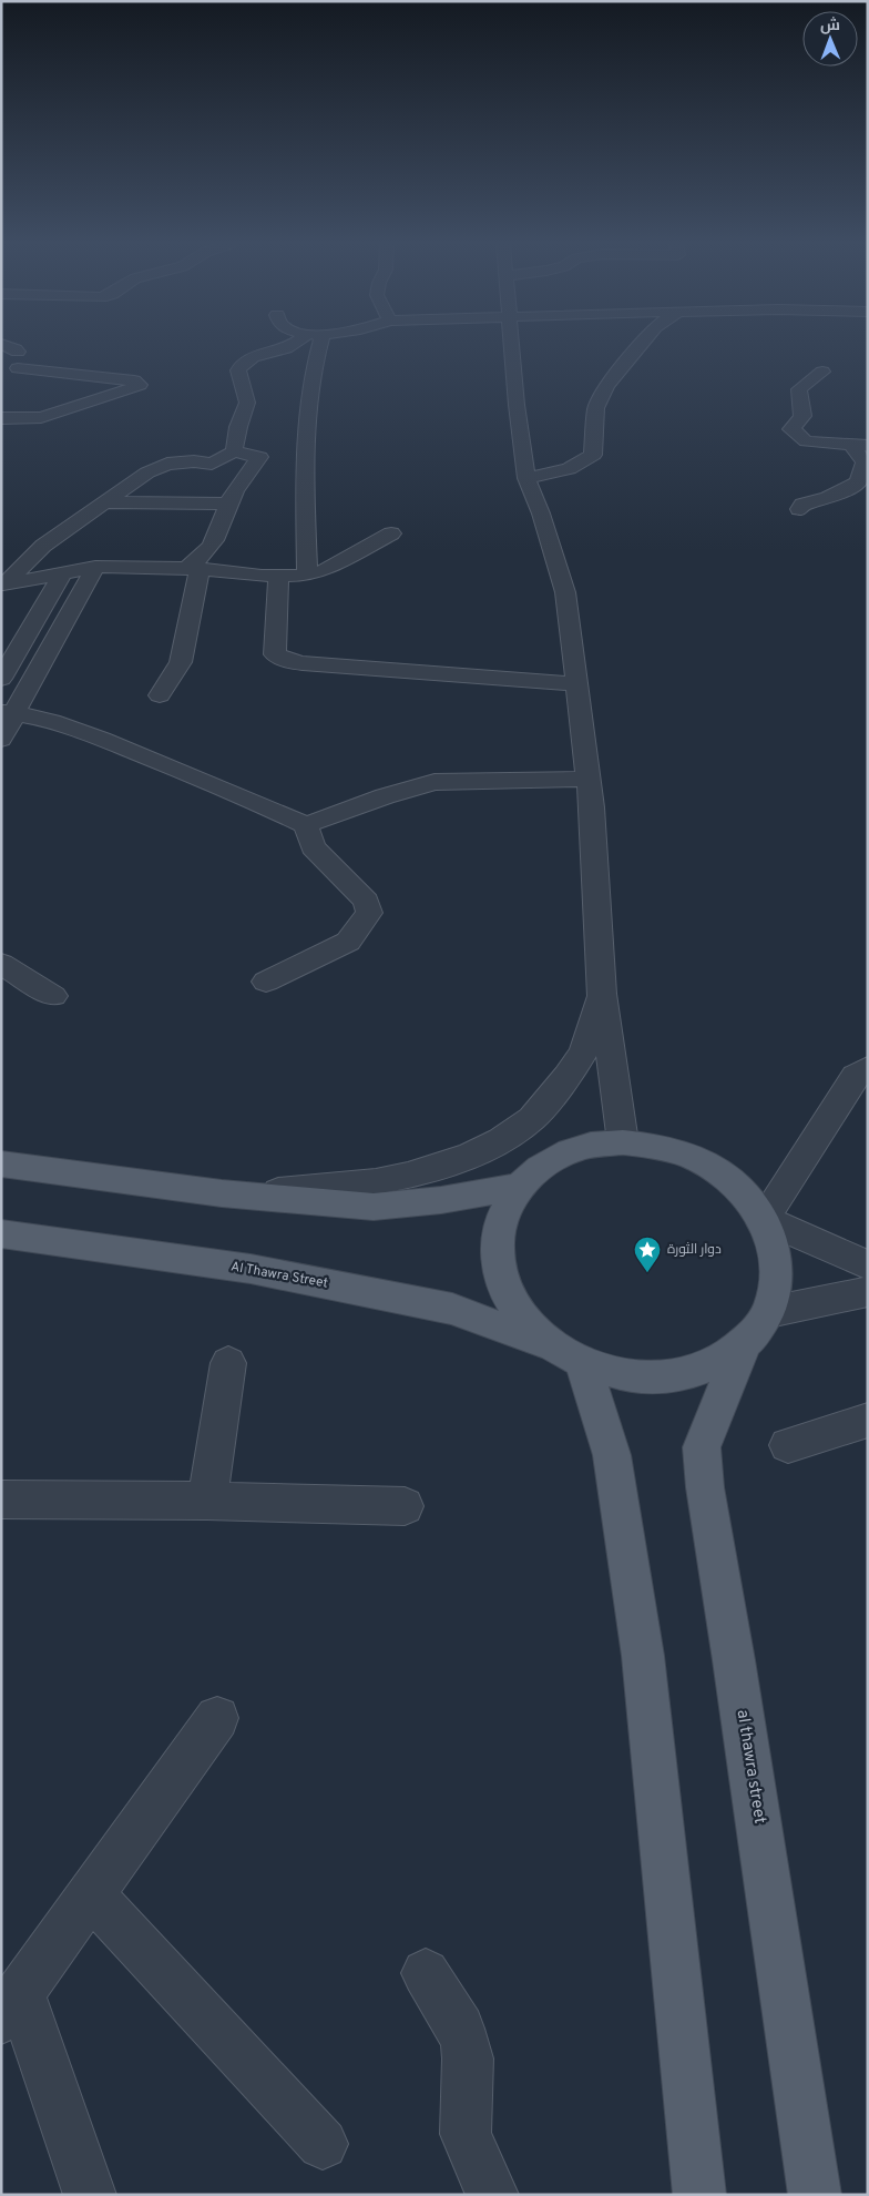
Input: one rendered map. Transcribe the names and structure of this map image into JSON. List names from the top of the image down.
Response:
{
  "streets": {
    "main road": ["Al Thawra Street", "al thawra street"]
  },
  "crossings": [
    ["Al Thawra Street", "al thawra street"]
  ],
  "places": {
    "place": ["دوار الثورة"]
  },
  "north": "top"
}
